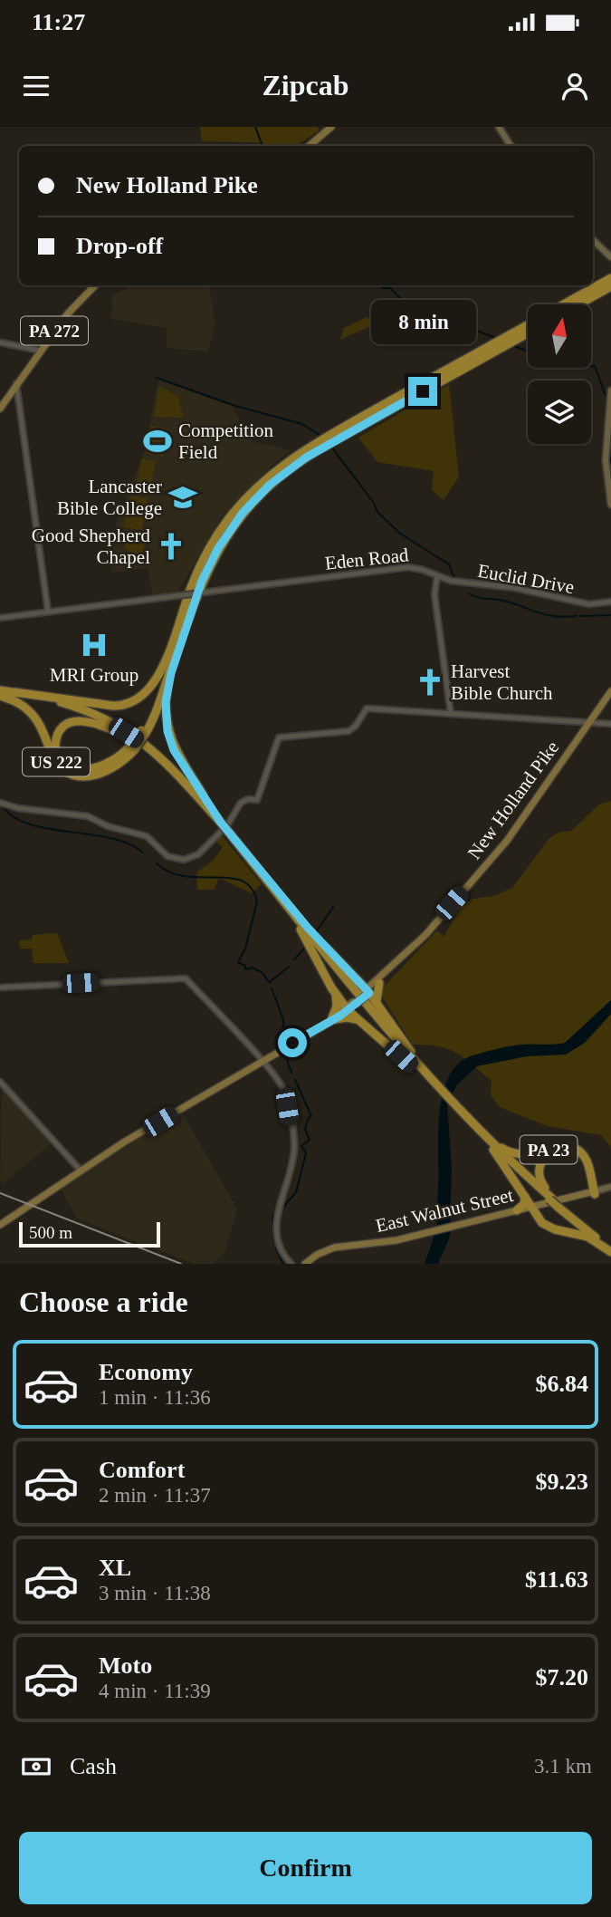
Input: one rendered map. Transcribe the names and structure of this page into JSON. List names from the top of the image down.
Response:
{
  "streets": {
    "highway": ["US 222", "PA 23"],
    "main road": ["PA 272", "New Holland Pike", "East Walnut Street"],
    "street": ["Eden Road", "Euclid Drive"]
  },
  "crossings": [
    ["Eden Road", "Euclid Drive"],
    ["PA 23", "East Walnut Street"]
  ],
  "places": {
    "sports": ["Competition Field"],
    "school or university": ["Lancaster Bible College"],
    "church": ["Good Shepherd Chapel", "Harvest Bible Church"],
    "hospital": ["MRI Group"]
  },
  "scale_bar": "500 m",
  "north": "top",
  "page": {
    "status": "11:27",
    "header": "Zipcab",
    "banner": ["New Holland Pike", "Drop-off"],
    "bubble": "8 min",
    "scale": "500 m",
    "heading": "Choose a ride",
    "list": [
      {
        "name": "Economy",
        "note": "1 min · 11:36",
        "value": "$6.84"
      },
      {
        "name": "Comfort",
        "note": "2 min · 11:37",
        "value": "$9.23"
      },
      {
        "name": "XL",
        "note": "3 min · 11:38",
        "value": "$11.63"
      },
      {
        "name": "Moto",
        "note": "4 min · 11:39",
        "value": "$7.20"
      }
    ],
    "pay": ["Cash", "3.1 km"],
    "buttons": "Confirm"
  }
}
